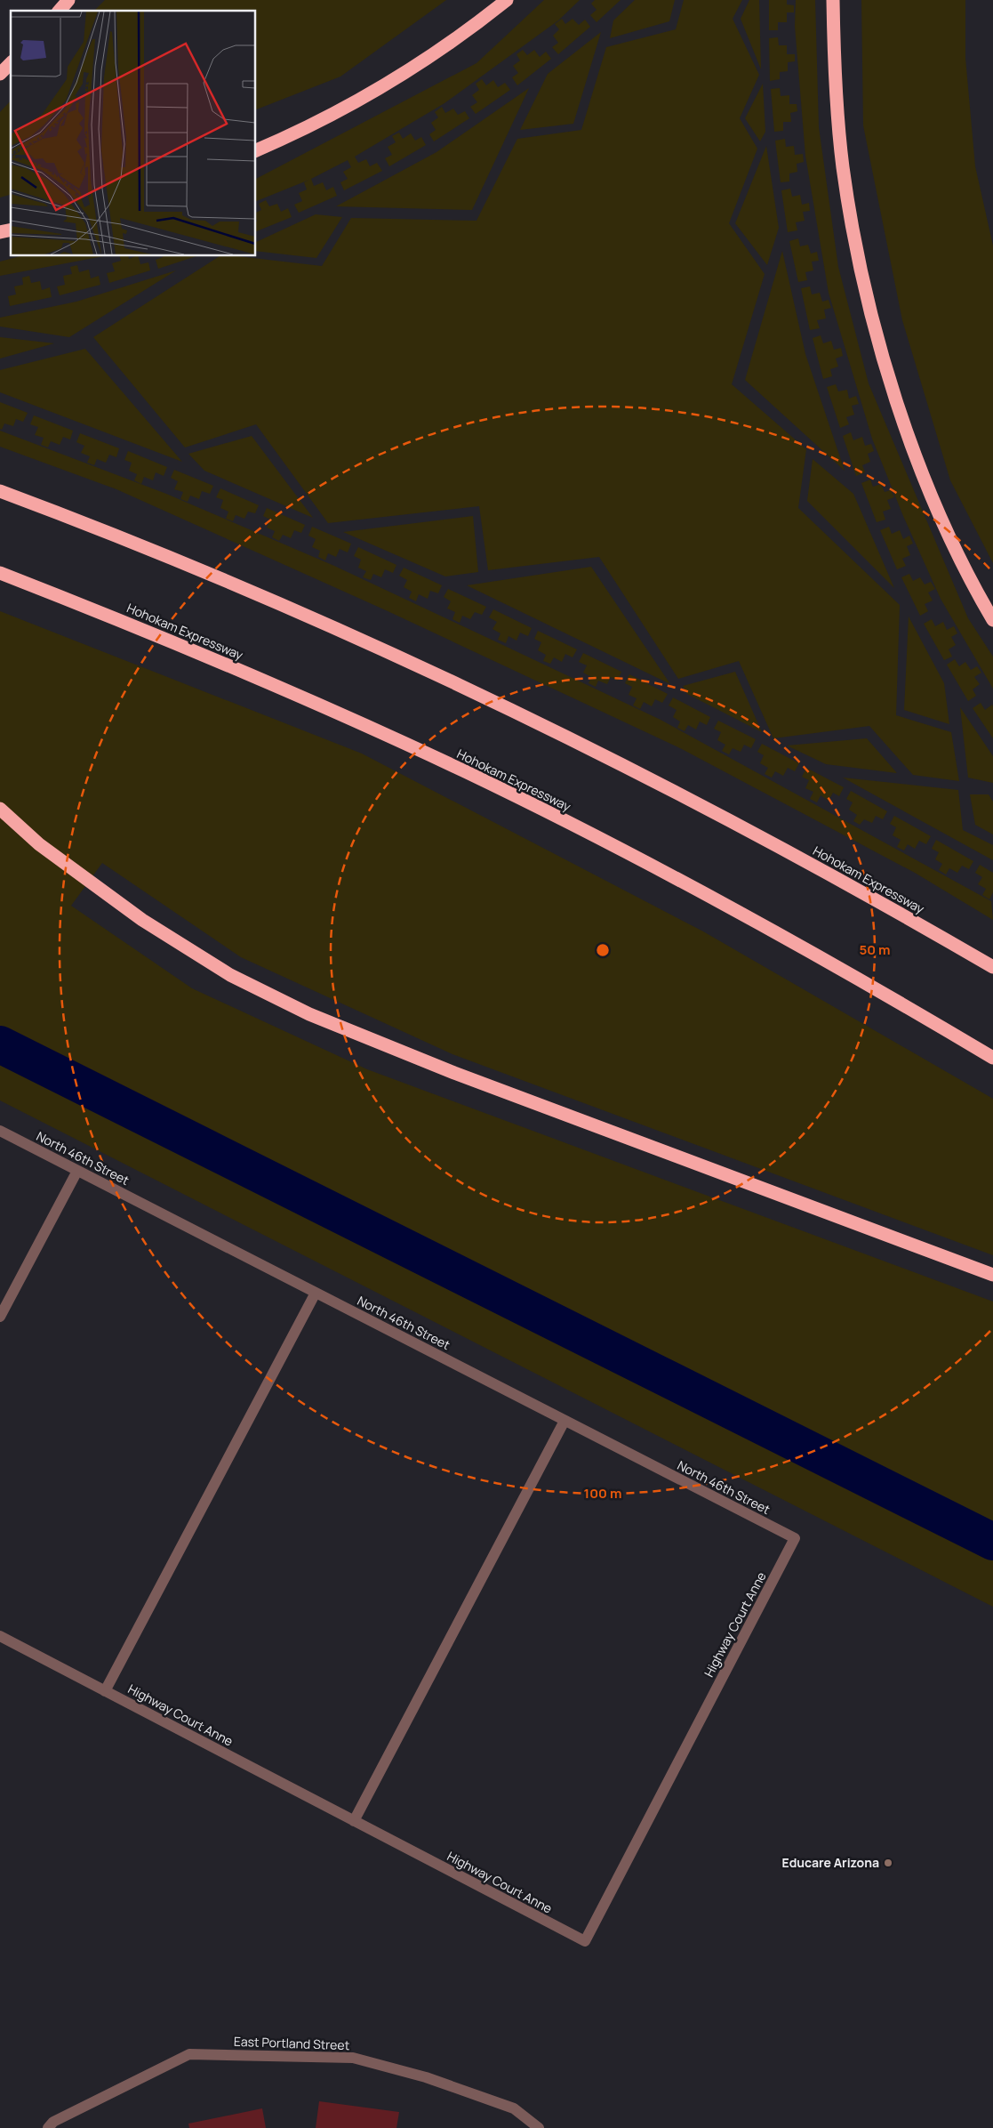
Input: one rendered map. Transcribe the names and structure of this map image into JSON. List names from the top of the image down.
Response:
{
  "streets": {
    "highway": ["Hohokam Expressway"],
    "lane": ["North 46th Street", "Highway Court Anne", "East Portland Street"]
  },
  "crossings": [
    ["North 46th Street", "Highway Court Anne"]
  ],
  "places": ["Educare Arizona"],
  "rings": ["50 m", "100 m"]
}
